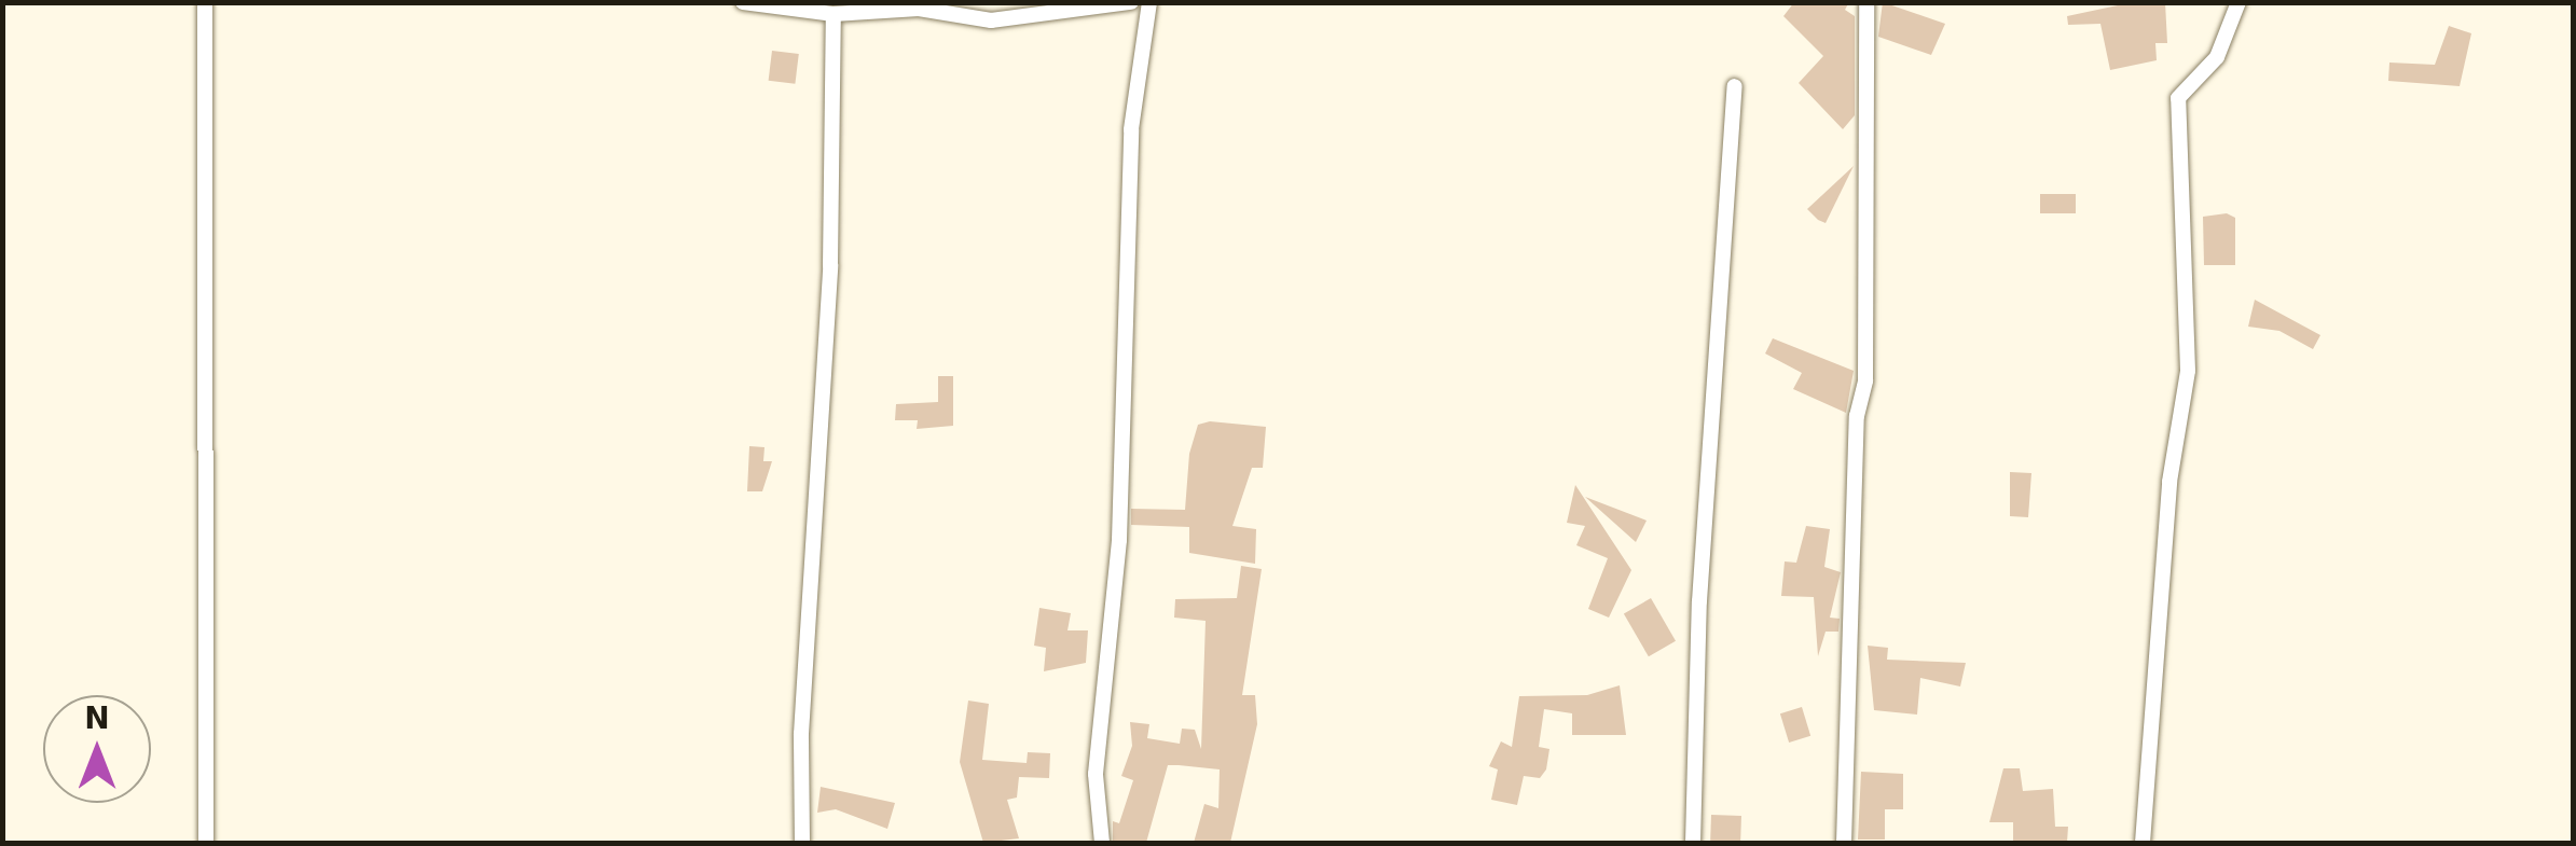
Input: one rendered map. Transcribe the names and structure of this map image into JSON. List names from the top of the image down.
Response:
{
  "north": "top"
}
